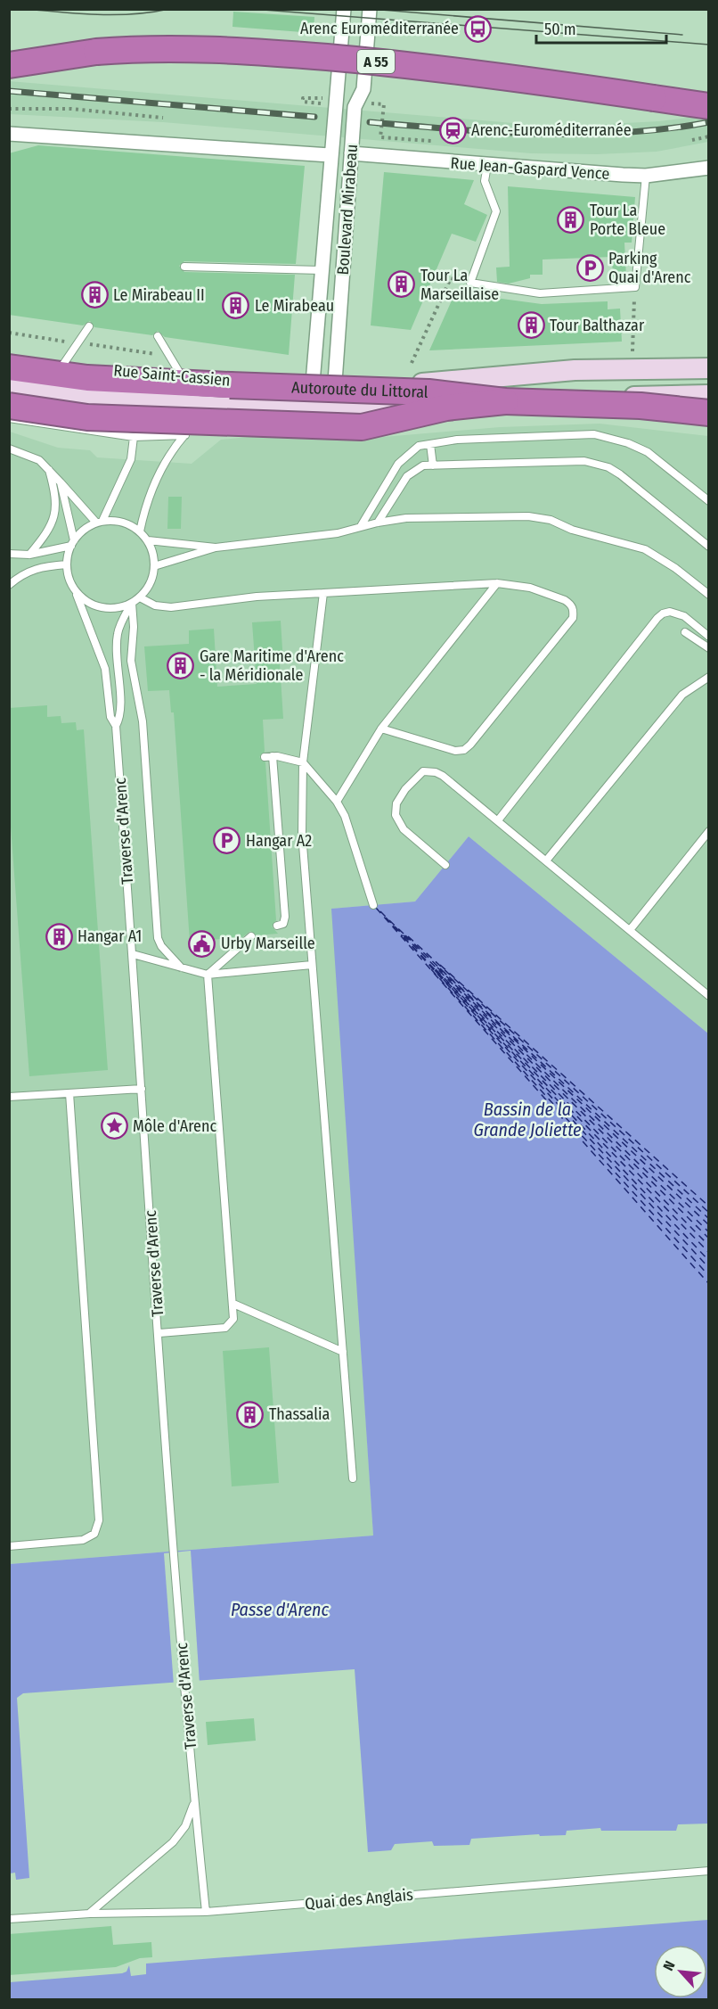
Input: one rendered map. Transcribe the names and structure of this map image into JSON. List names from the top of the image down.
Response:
{
  "streets": {
    "highway": ["A 55", "Autoroute du Littoral"],
    "street": ["Rue Jean-Gaspard Vence", "Boulevard Mirabeau", "Rue Saint-Cassien"],
    "lane": ["Traverse d'Arenc", "Quai des Anglais"]
  },
  "crossings": [
    ["Rue Jean-Gaspard Vence", "Boulevard Mirabeau"],
    ["Boulevard Mirabeau", "Rue Saint-Cassien"],
    ["Traverse d'Arenc", "Quai des Anglais"]
  ],
  "water": ["Bassin de la Grande Joliette", "Passe d'Arenc"],
  "places": {
    "bus stop": ["Arenc Euroméditerranée"],
    "station": ["Arenc-Euroméditerranée"],
    "building": [
      "Tour La Porte Bleue",
      "Tour La Marseillaise",
      "Le Mirabeau II",
      "Le Mirabeau",
      "Tour Balthazar",
      "Gare Maritime d'Arenc - la Méridionale",
      "Hangar A1",
      "Thassalia"
    ],
    "parking": ["Parking Quai d'Arenc", "Hangar A2"],
    "public building": ["Urby Marseille"],
    "place": ["Môle d'Arenc"]
  },
  "scale_bar": "50 m",
  "north": "top left"
}
